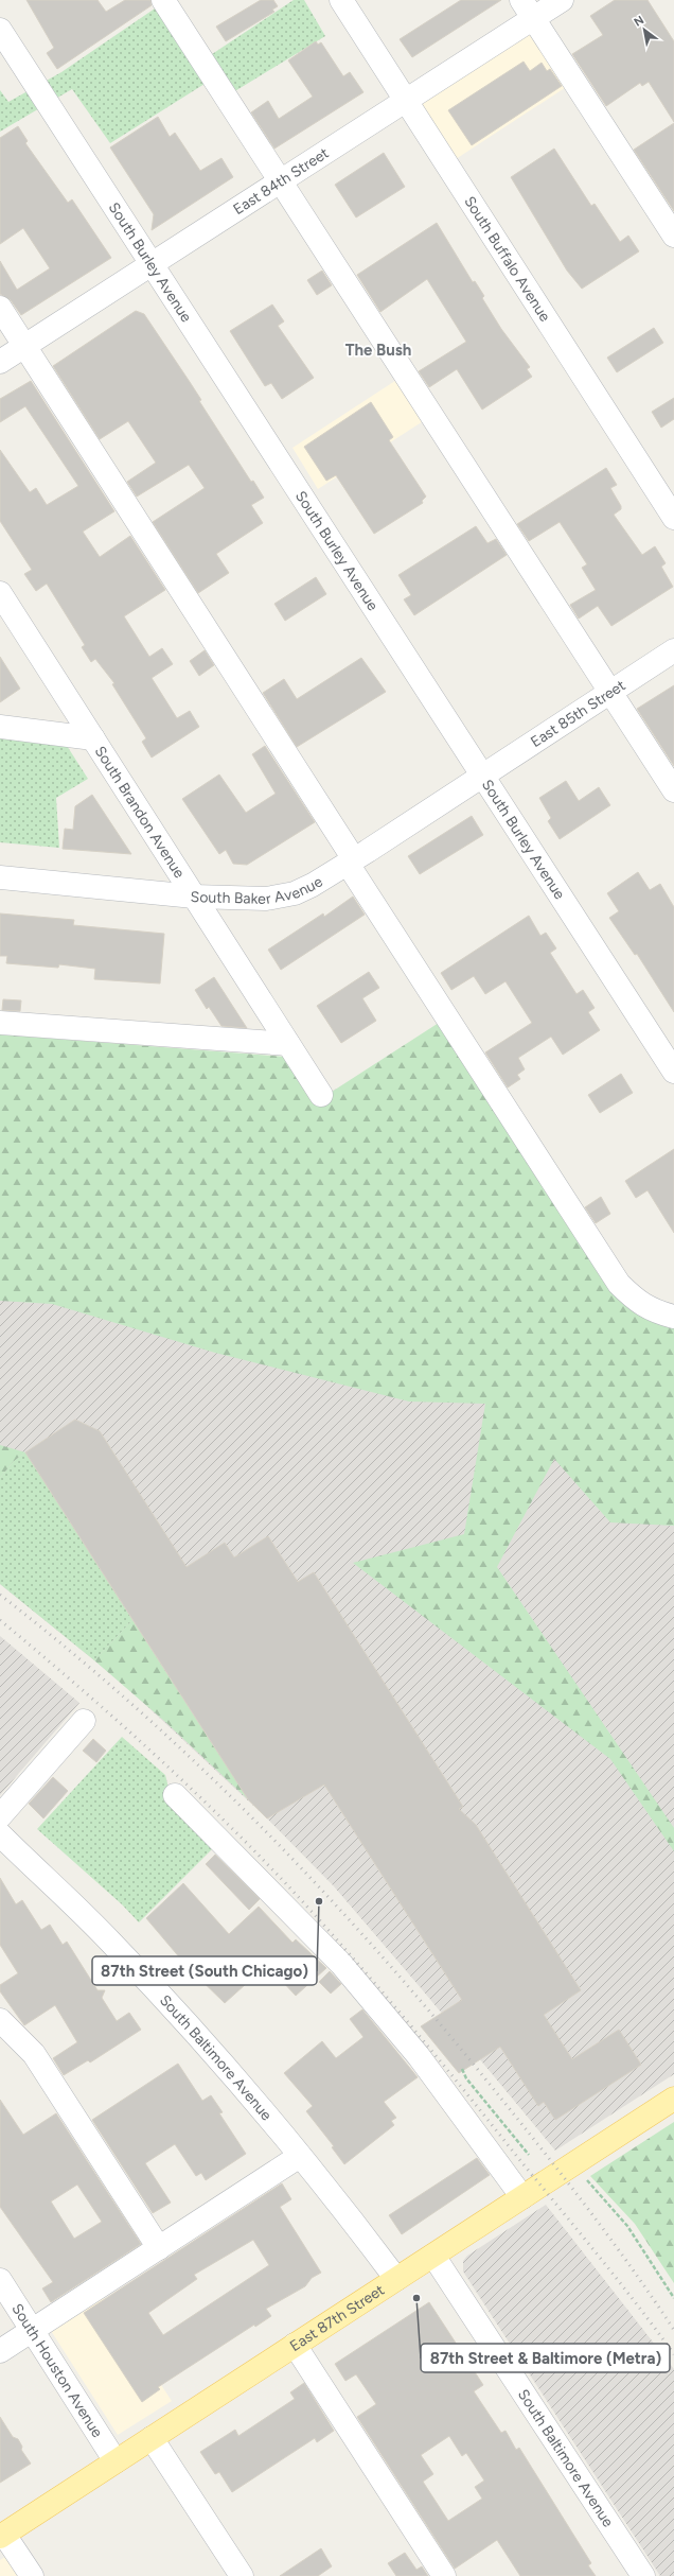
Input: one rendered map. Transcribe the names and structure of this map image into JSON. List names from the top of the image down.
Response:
{
  "streets": {
    "main road": ["East 87th Street"],
    "street": [
      "East 84th Street",
      "South Buffalo Avenue",
      "South Burley Avenue",
      "East 85th Street",
      "South Brandon Avenue",
      "South Baker Avenue",
      "South Baltimore Avenue",
      "South Houston Avenue"
    ]
  },
  "crossings": [
    ["East 84th Street", "South Buffalo Avenue"],
    ["East 84th Street", "South Burley Avenue"],
    ["South Burley Avenue", "East 85th Street"],
    ["South Burley Avenue", "South Baker Avenue"],
    ["East 85th Street", "South Baker Avenue"],
    ["South Brandon Avenue", "South Baker Avenue"],
    ["South Baltimore Avenue", "East 87th Street"],
    ["East 87th Street", "South Houston Avenue"]
  ],
  "districts": ["The Bush"],
  "places": ["87th Street (South Chicago)", "87th Street & Baltimore (Metra)"],
  "north": "top left"
}
